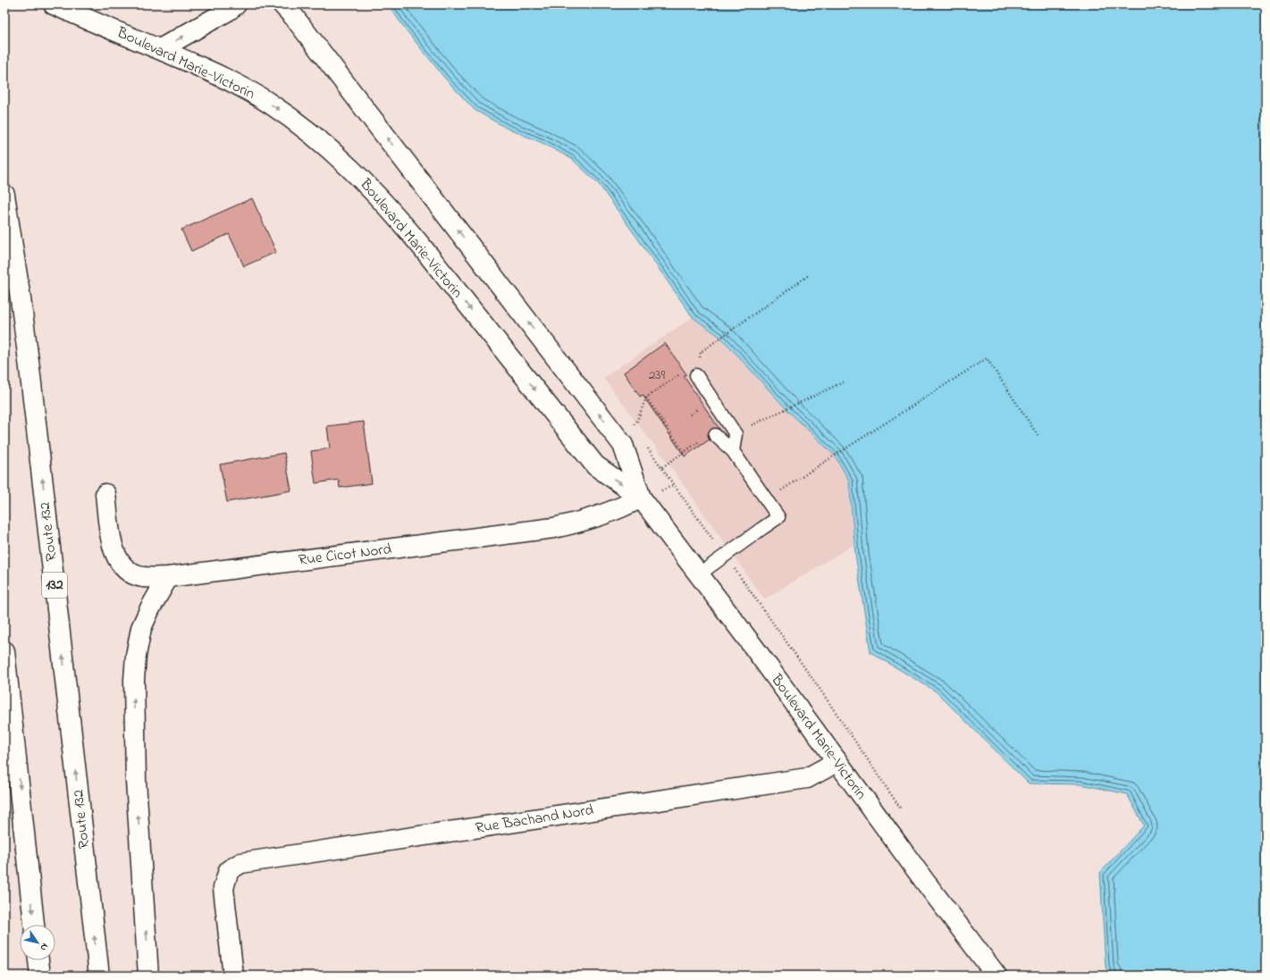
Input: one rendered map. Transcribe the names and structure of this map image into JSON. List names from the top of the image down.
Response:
{
  "streets": {
    "main road": [
      "Boulevard Marie-Victorin",
      "Route 132",
      "Rue Cicot Nord",
      "132",
      "Rue Bachand Nord"
    ]
  },
  "crossings": [
    ["Boulevard Marie-Victorin", "Rue Cicot Nord"],
    ["Boulevard Marie-Victorin", "Rue Bachand Nord"]
  ],
  "house_numbers": ["239"],
  "north": "bottom right"
}
